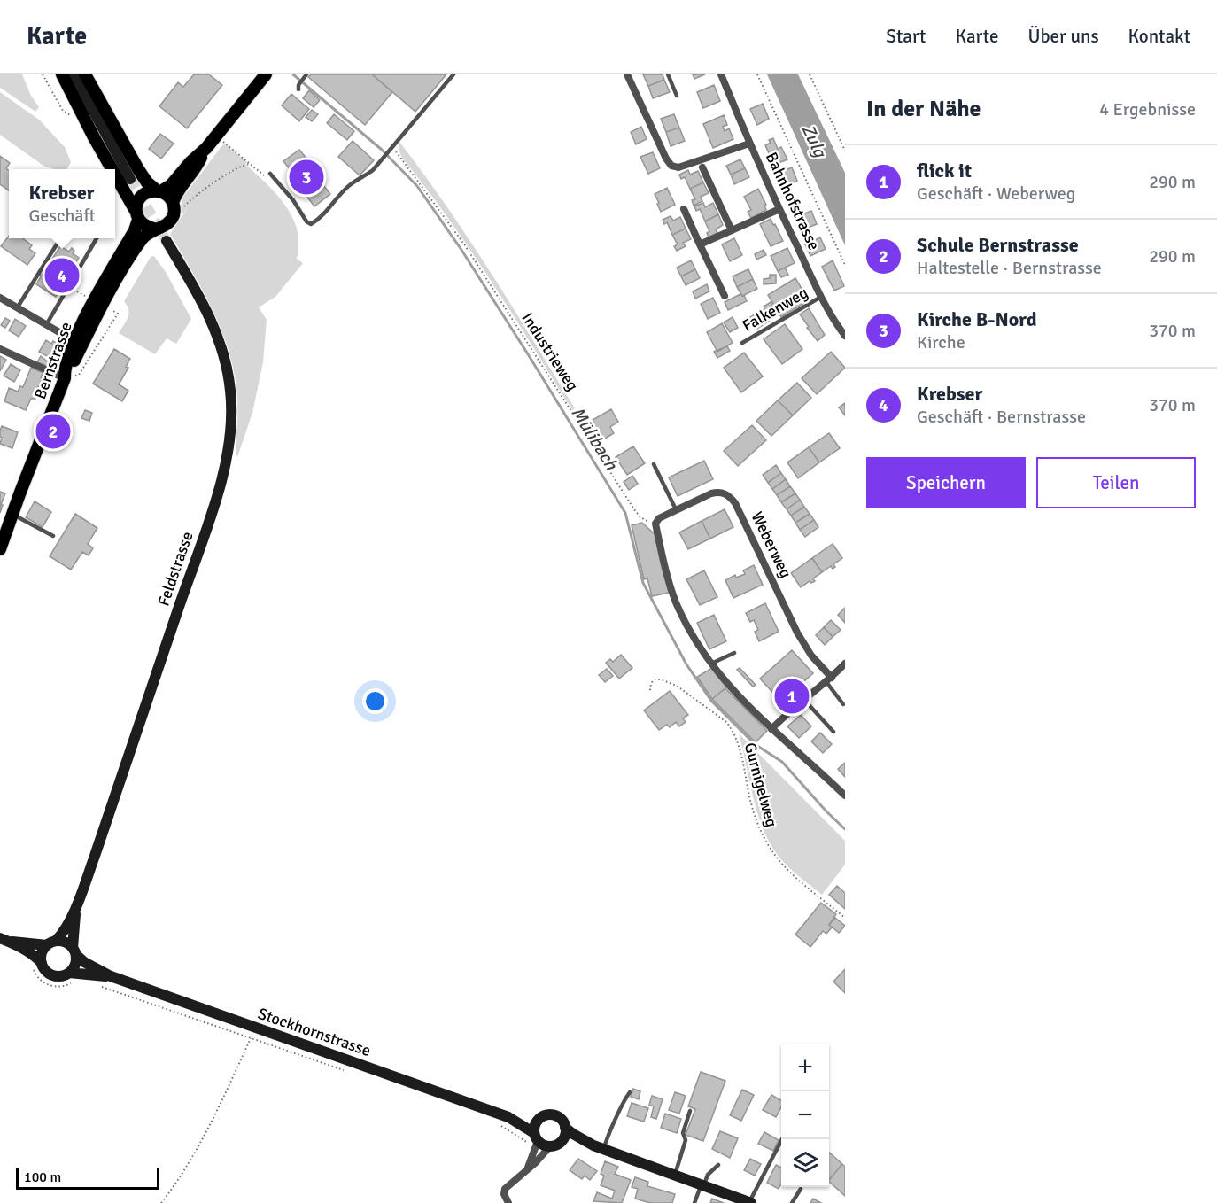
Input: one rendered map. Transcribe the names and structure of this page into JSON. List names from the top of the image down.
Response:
{
  "streets": {
    "main road": ["Bernstrasse", "Feldstrasse", "Stockhornstrasse"],
    "street": ["Bahnhofstrasse", "Weberweg"],
    "lane": ["Falkenweg"],
    "path": ["Industrieweg", "Gurnigelweg"]
  },
  "crossings": [
    ["Bahnhofstrasse", "Falkenweg"],
    ["Industrieweg", "Weberweg"],
    ["Feldstrasse", "Stockhornstrasse"]
  ],
  "water": ["Zulg", "Mülibach"],
  "scale_bar": "100 m",
  "page": {
    "header": "Karte",
    "nav": [
      "Start",
      "Karte",
      "Über uns",
      "Kontakt"
    ],
    "heading": ["In der Nähe", "4 Ergebnisse"],
    "list": [
      {
        "mark": "1",
        "name": "flick it",
        "note": "Geschäft · Weberweg",
        "value": "290 m"
      },
      {
        "mark": "2",
        "name": "Schule Bernstrasse",
        "note": "Haltestelle · Bernstrasse",
        "value": "290 m"
      },
      {
        "mark": "3",
        "name": "Kirche B-Nord",
        "note": "Kirche",
        "value": "370 m"
      },
      {
        "mark": "4",
        "name": "Krebser",
        "note": "Geschäft · Bernstrasse",
        "value": "370 m"
      }
    ],
    "pins": [
      "3",
      "4",
      "2",
      "1"
    ],
    "popup": ["Krebser", "Geschäft"],
    "buttons": ["Speichern", "Teilen"],
    "map_buttons": ["+", "−"],
    "scale": "100 m"
  }
}
